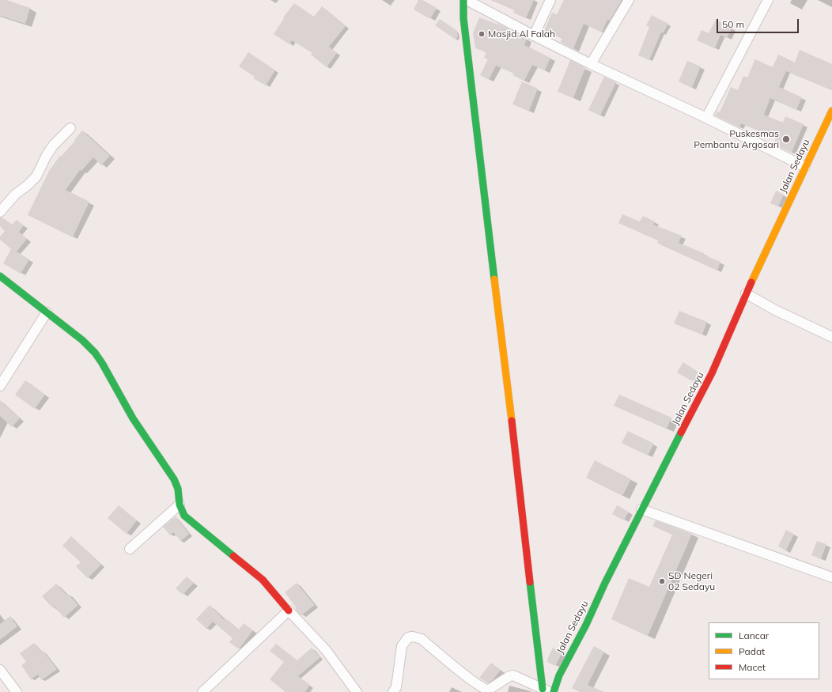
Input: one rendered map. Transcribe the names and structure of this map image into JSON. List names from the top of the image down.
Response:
{
  "streets": {
    "street": ["Jalan Sedayu"]
  },
  "places": ["Masjid Al Falah", "Puskesmas Pembantu Argosari", "SD Negeri 02 Sedayu"],
  "legend": ["Lancar", "Padat", "Macet"],
  "scale_bar": "50 m"
}
